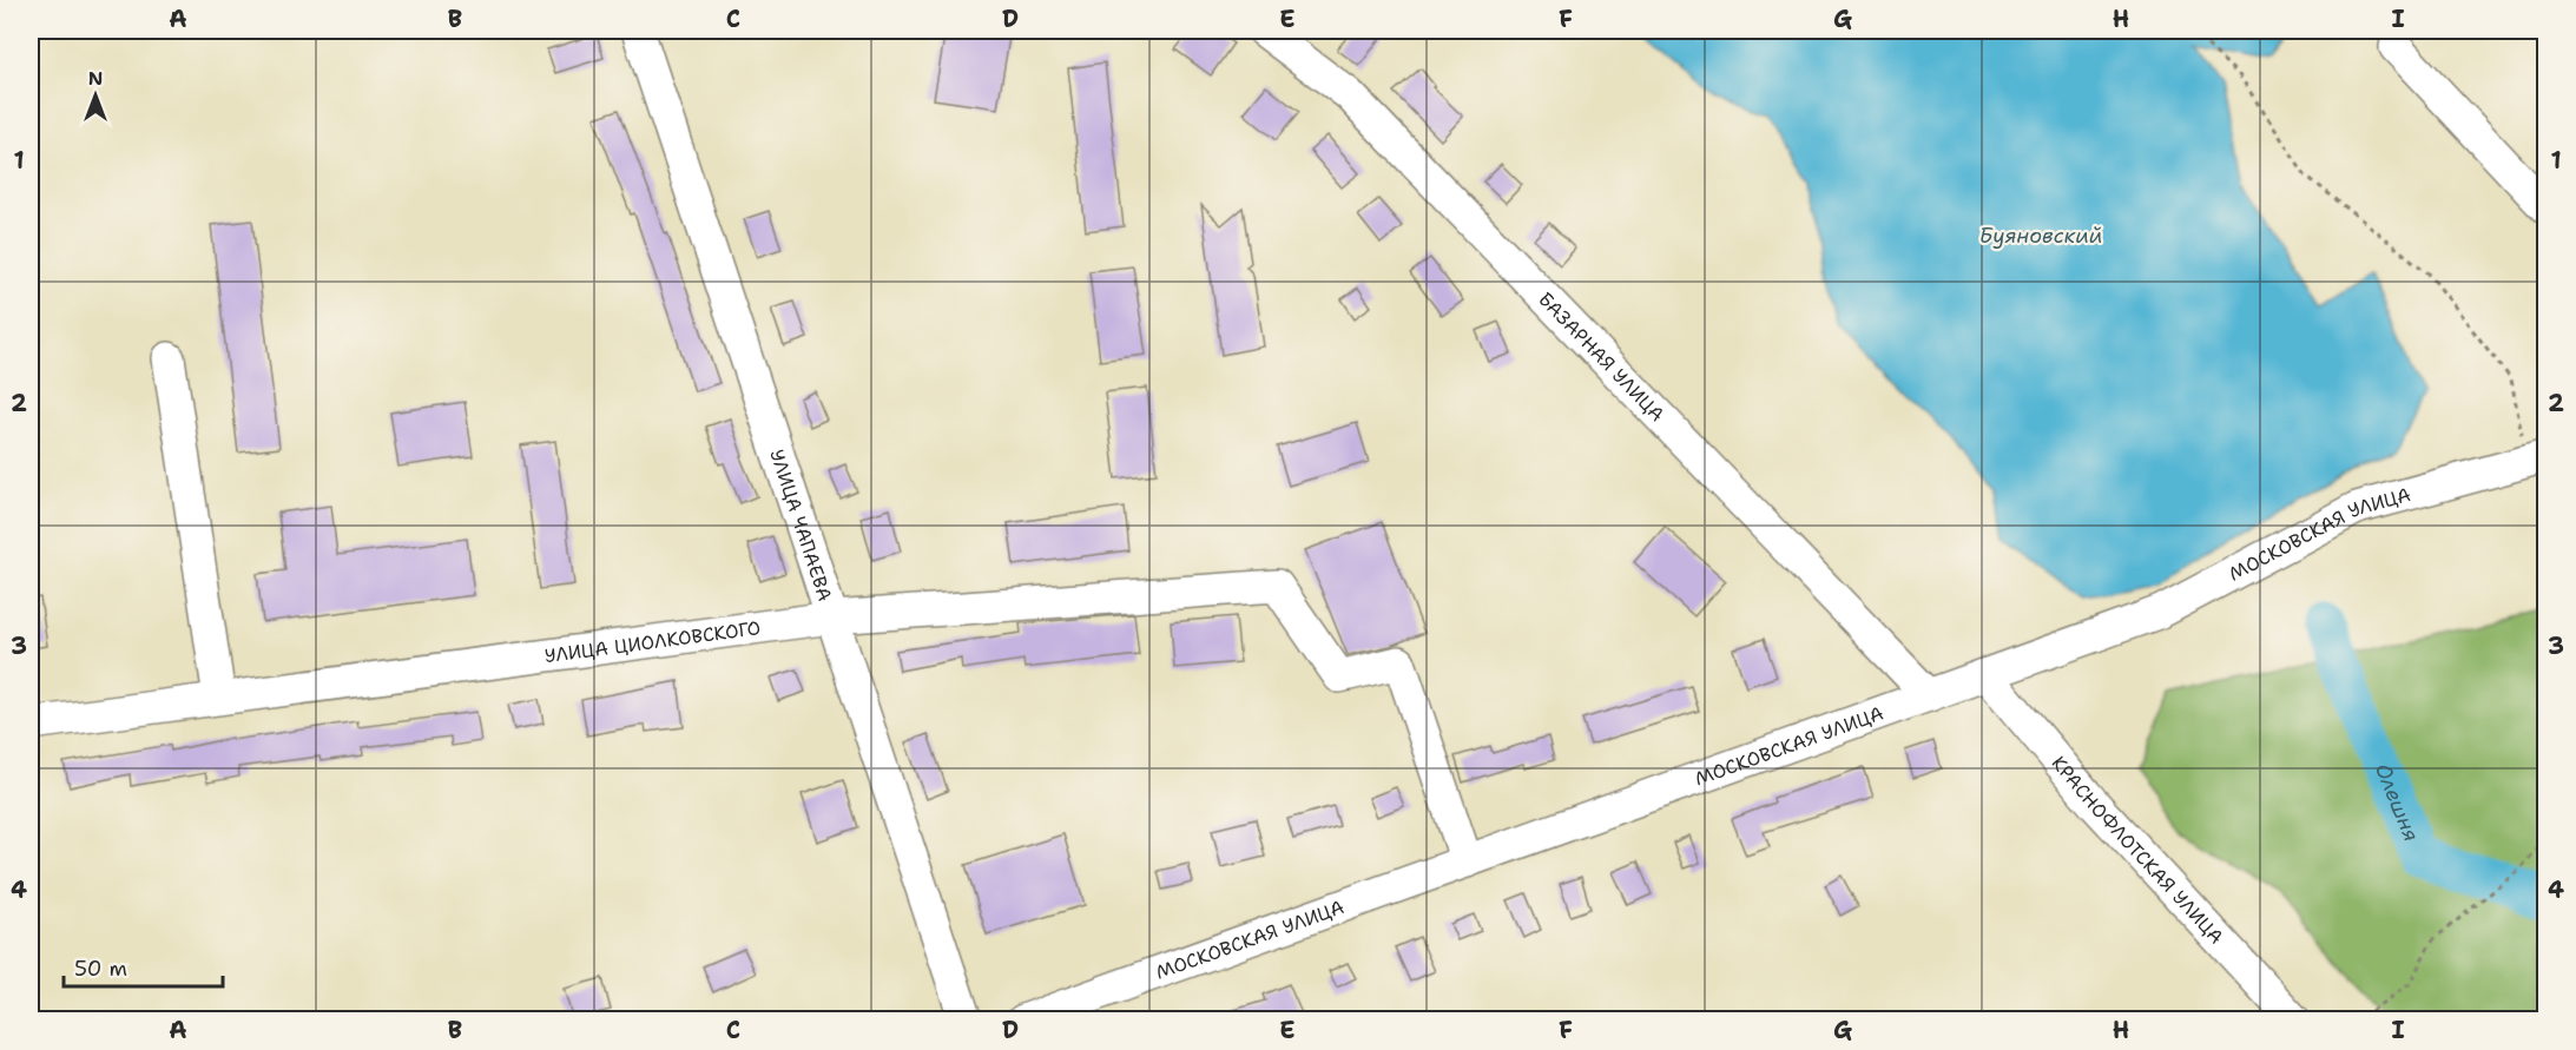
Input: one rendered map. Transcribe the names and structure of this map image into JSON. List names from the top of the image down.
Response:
{
  "streets": {
    "street": [
      "БАЗАРНАЯ УЛИЦА",
      "УЛИЦА ЧАПАЕВА",
      "МОСКОВСКАЯ УЛИЦА",
      "УЛИЦА ЦИОЛКОВСКОГО",
      "КРАСНОФЛОТСКАЯ УЛИЦА"
    ]
  },
  "crossings": [
    ["БАЗАРНАЯ УЛИЦА", "МОСКОВСКАЯ УЛИЦА"],
    ["УЛИЦА ЧАПАЕВА", "УЛИЦА ЦИОЛКОВСКОГО"],
    ["МОСКОВСКАЯ УЛИЦА", "УЛИЦА ЦИОЛКОВСКОГО"],
    ["МОСКОВСКАЯ УЛИЦА", "КРАСНОФЛОТСКАЯ УЛИЦА"]
  ],
  "water": ["Буяновский", "Олешня"],
  "scale_bar": "50 m",
  "north": "top",
  "grid": {
    "columns": [
      "A",
      "B",
      "C",
      "D",
      "E",
      "F",
      "G",
      "H",
      "I"
    ],
    "rows": [
      "1",
      "2",
      "3",
      "4"
    ]
  }
}
